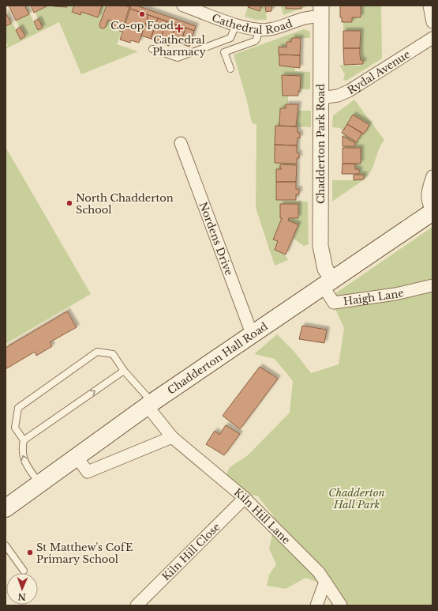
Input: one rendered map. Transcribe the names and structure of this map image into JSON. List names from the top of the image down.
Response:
{
  "streets": {
    "main road": ["Chadderton Hall Road"],
    "street": [
      "Cathedral Road",
      "Rydal Avenue",
      "Chadderton Park Road",
      "Nordens Drive",
      "Haigh Lane",
      "Kiln Hill Lane",
      "Kiln Hill Close"
    ]
  },
  "crossings": [
    ["Cathedral Road", "Chadderton Park Road"],
    ["Rydal Avenue", "Chadderton Park Road"],
    ["Chadderton Park Road", "Haigh Lane"],
    ["Chadderton Park Road", "Chadderton Hall Road"],
    ["Nordens Drive", "Chadderton Hall Road"],
    ["Haigh Lane", "Chadderton Hall Road"],
    ["Chadderton Hall Road", "Kiln Hill Lane"],
    ["Kiln Hill Lane", "Kiln Hill Close"]
  ],
  "parks": ["Chadderton Hall Park"],
  "places": {
    "other": ["Co-op Food", "North Chadderton School", "St Matthew's CofE Primary School"],
    "health": ["Cathedral Pharmacy"]
  },
  "north": "bottom"
}
